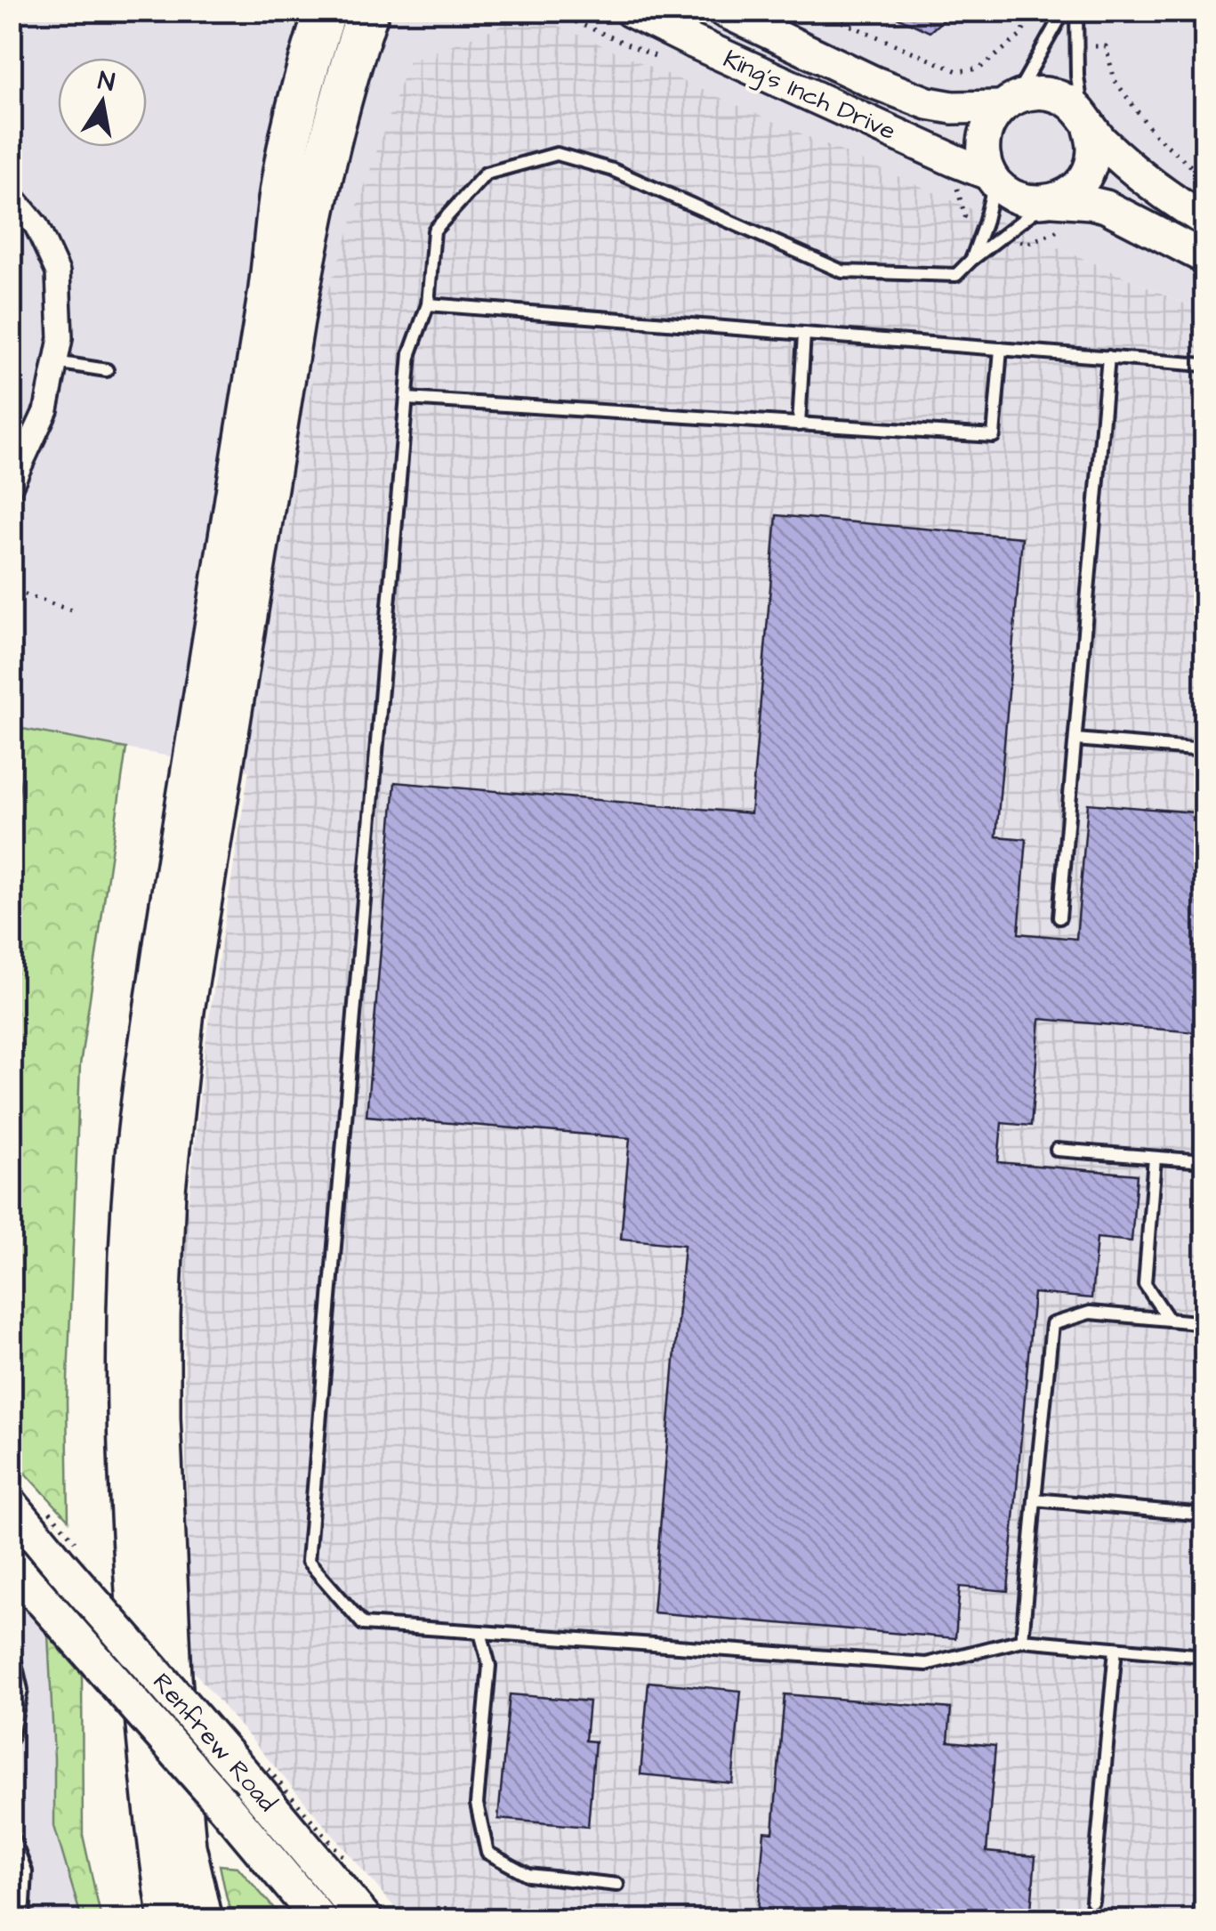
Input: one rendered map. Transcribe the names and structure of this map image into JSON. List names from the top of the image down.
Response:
{
  "streets": {
    "main road": ["Renfrew Road"],
    "street": ["King's Inch Drive"]
  },
  "north": "top"
}
